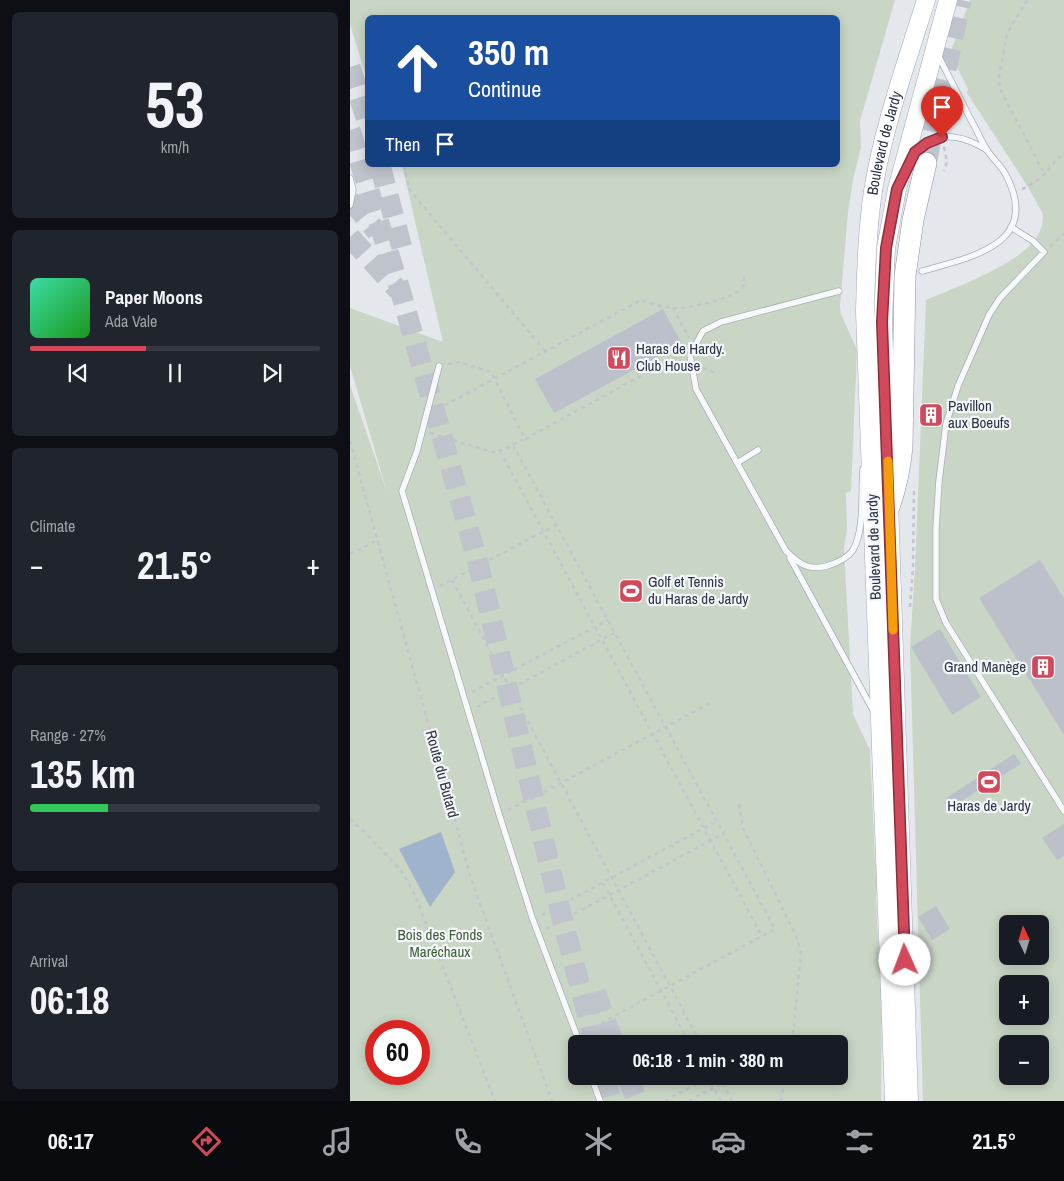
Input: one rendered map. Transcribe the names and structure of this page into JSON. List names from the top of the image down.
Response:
{
  "streets": {
    "main road": ["Boulevard de Jardy"],
    "path": ["Route du Butard"]
  },
  "parks": ["Bois des Fonds Maréchaux"],
  "places": {
    "restaurant": ["Haras de Hardy. Club House"],
    "building": ["Pavillon aux Boeufs", "Grand Manège"],
    "sports": ["Golf et Tennis du Haras de Jardy", "Haras de Jardy"]
  },
  "north": "top",
  "page": {
    "tile": [
      ["53", "km/h"],
      "Climate",
      ["Range · 27%", "135 km"],
      ["Arrival", "06:18"]
    ],
    "turn": ["350 m", "Continue"],
    "then": "Then",
    "song": ["Paper Moons", "Ada Vale"],
    "heat": ["−", "21.5°", "+"],
    "map_buttons": ["+", "−"],
    "limit": "60",
    "trip": "06:18 · 1 min · 380 m",
    "tabs": ["06:17", "21.5°"]
  }
}
